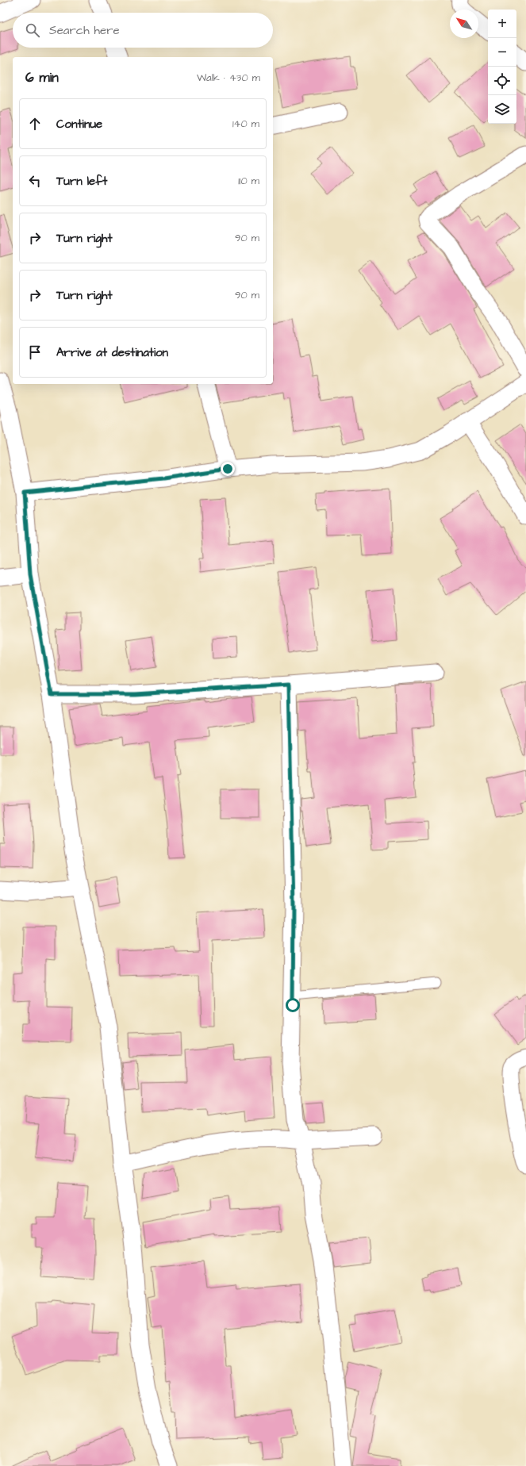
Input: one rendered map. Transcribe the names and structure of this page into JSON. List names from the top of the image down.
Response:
{
  "north": "top left",
  "page": {
    "map_buttons": ["+", "−"],
    "search": "Search here",
    "heading": ["6 min", "Walk · 430 m"],
    "list": [
      ["Continue", "140 m"],
      ["Turn left", "110 m"],
      ["Turn right", "90 m"],
      ["Turn right", "90 m"],
      "Arrive at destination"
    ]
  }
}
